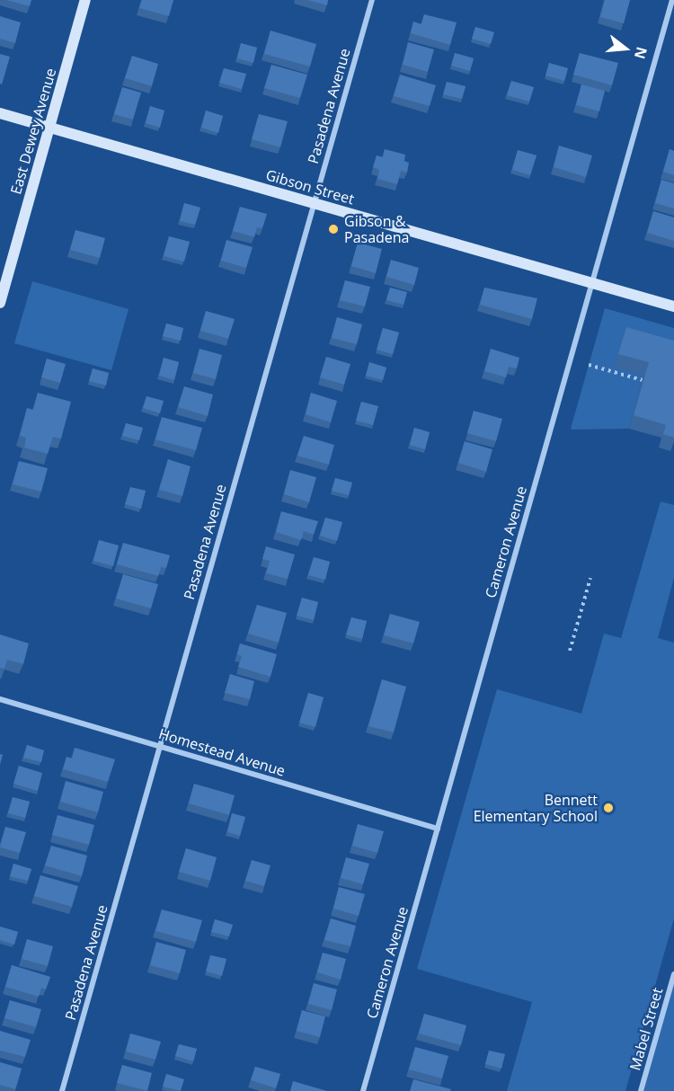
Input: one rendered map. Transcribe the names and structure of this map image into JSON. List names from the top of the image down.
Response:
{
  "streets": {
    "street": [
      "Pasadena Avenue",
      "East Dewey Avenue",
      "Gibson Street",
      "Cameron Avenue",
      "Homestead Avenue",
      "Mabel Street"
    ]
  },
  "crossings": [
    ["Pasadena Avenue", "Gibson Street"],
    ["Pasadena Avenue", "Homestead Avenue"],
    ["East Dewey Avenue", "Gibson Street"],
    ["Gibson Street", "Cameron Avenue"],
    ["Cameron Avenue", "Homestead Avenue"]
  ],
  "places": ["Gibson & Pasadena", "Bennett Elementary School"],
  "north": "right"
}
